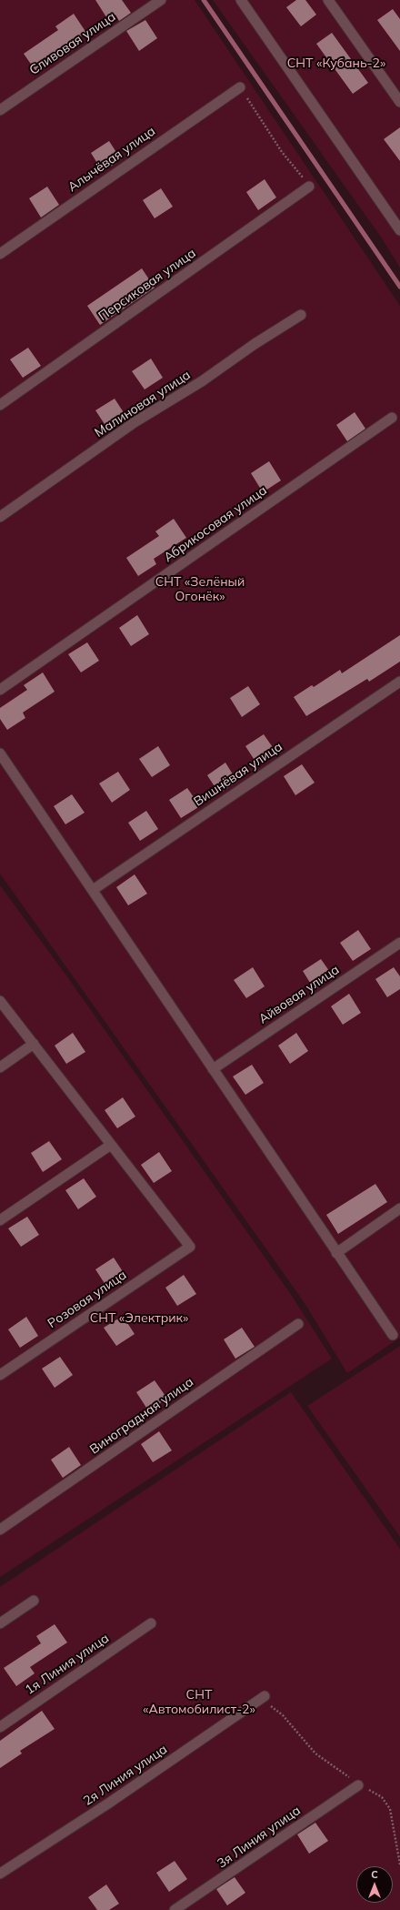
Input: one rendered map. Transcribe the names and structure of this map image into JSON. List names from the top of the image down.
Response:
{
  "streets": {
    "street": [
      "Сливовая улица",
      "Алычёвая улица",
      "Персиковая улица",
      "Малиновая улица",
      "Абрикосовая улица",
      "Вишнёвая улица",
      "Айвовая улица",
      "Розовая улица",
      "Виноградная улица",
      "1я Линия улица",
      "2я Линия улица",
      "3я Линия улица"
    ]
  },
  "parks": [
    "СНТ «Кубань-2»",
    "СНТ «Зелёный Огонёк»",
    "СНТ «Электрик»",
    "СНТ «Автомобилист-2»"
  ],
  "north": "top"
}
